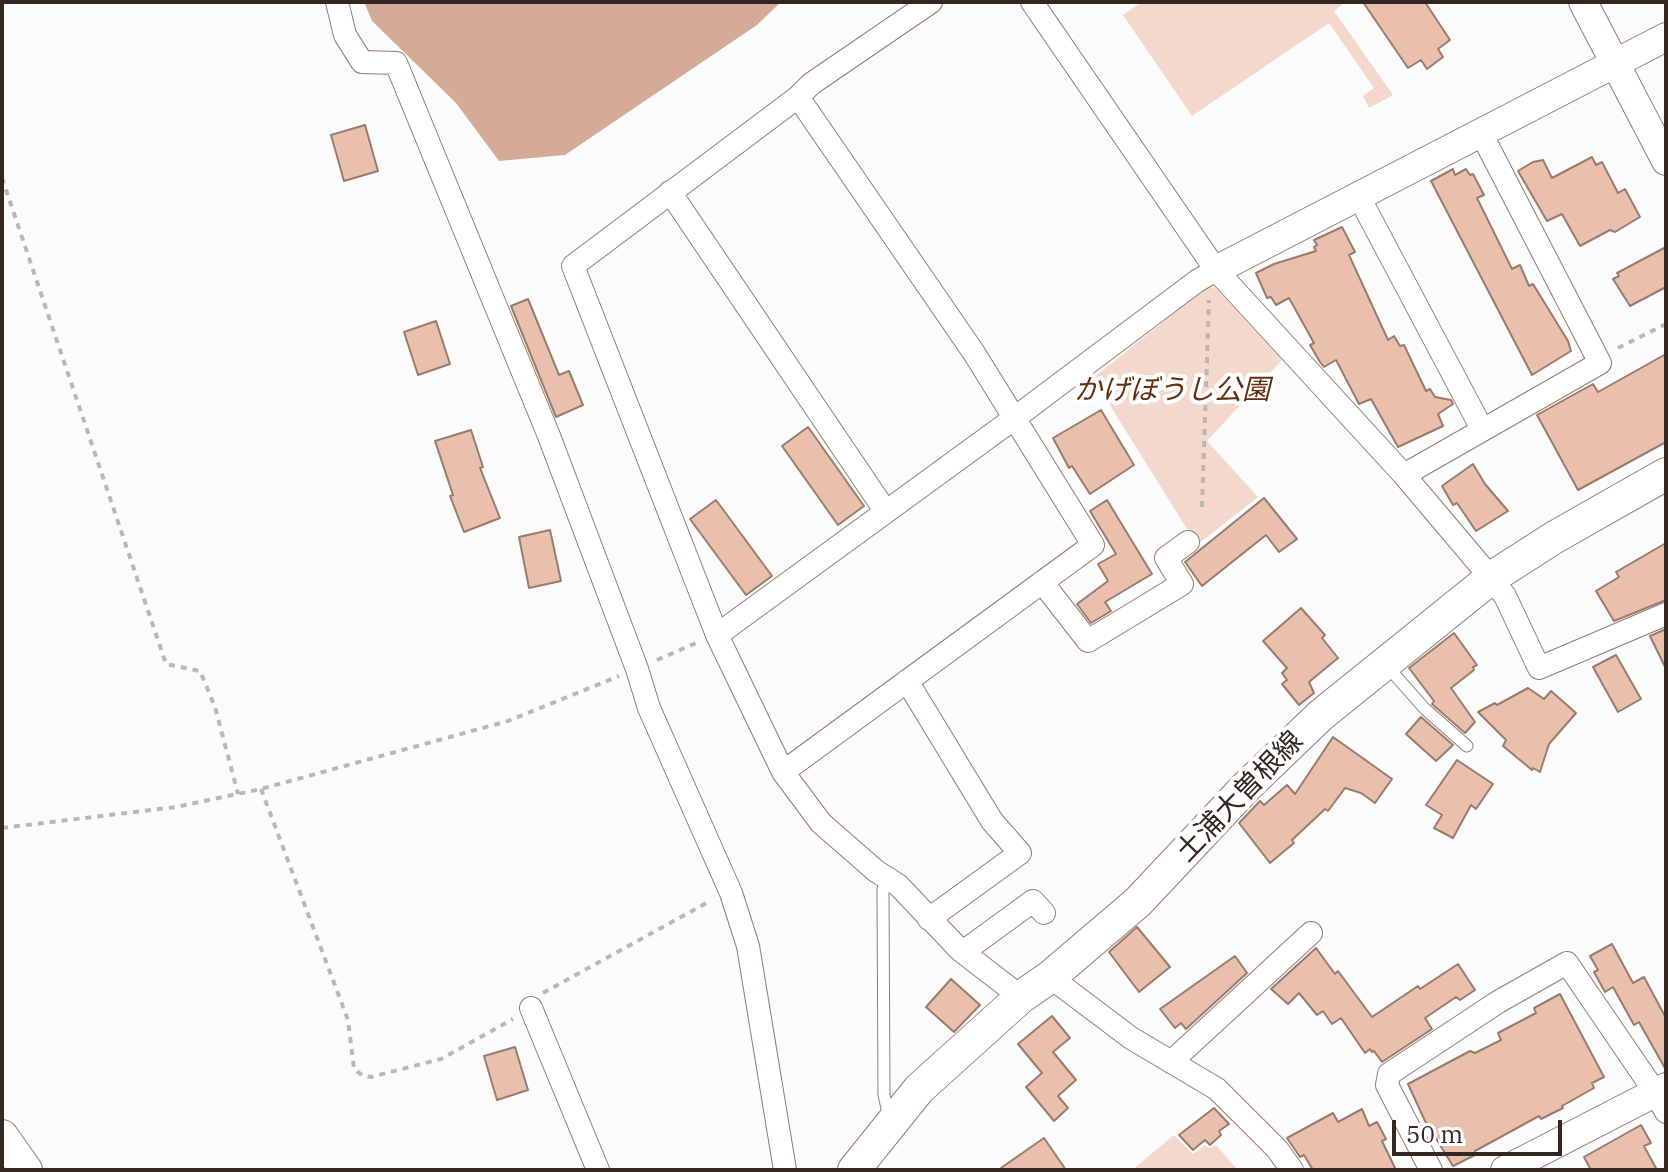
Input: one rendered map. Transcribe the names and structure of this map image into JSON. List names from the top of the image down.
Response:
{
  "streets": {
    "main road": ["土浦大曽根線"]
  },
  "parks": ["かげぼうし公園"],
  "scale_bar": "50 m"
}
